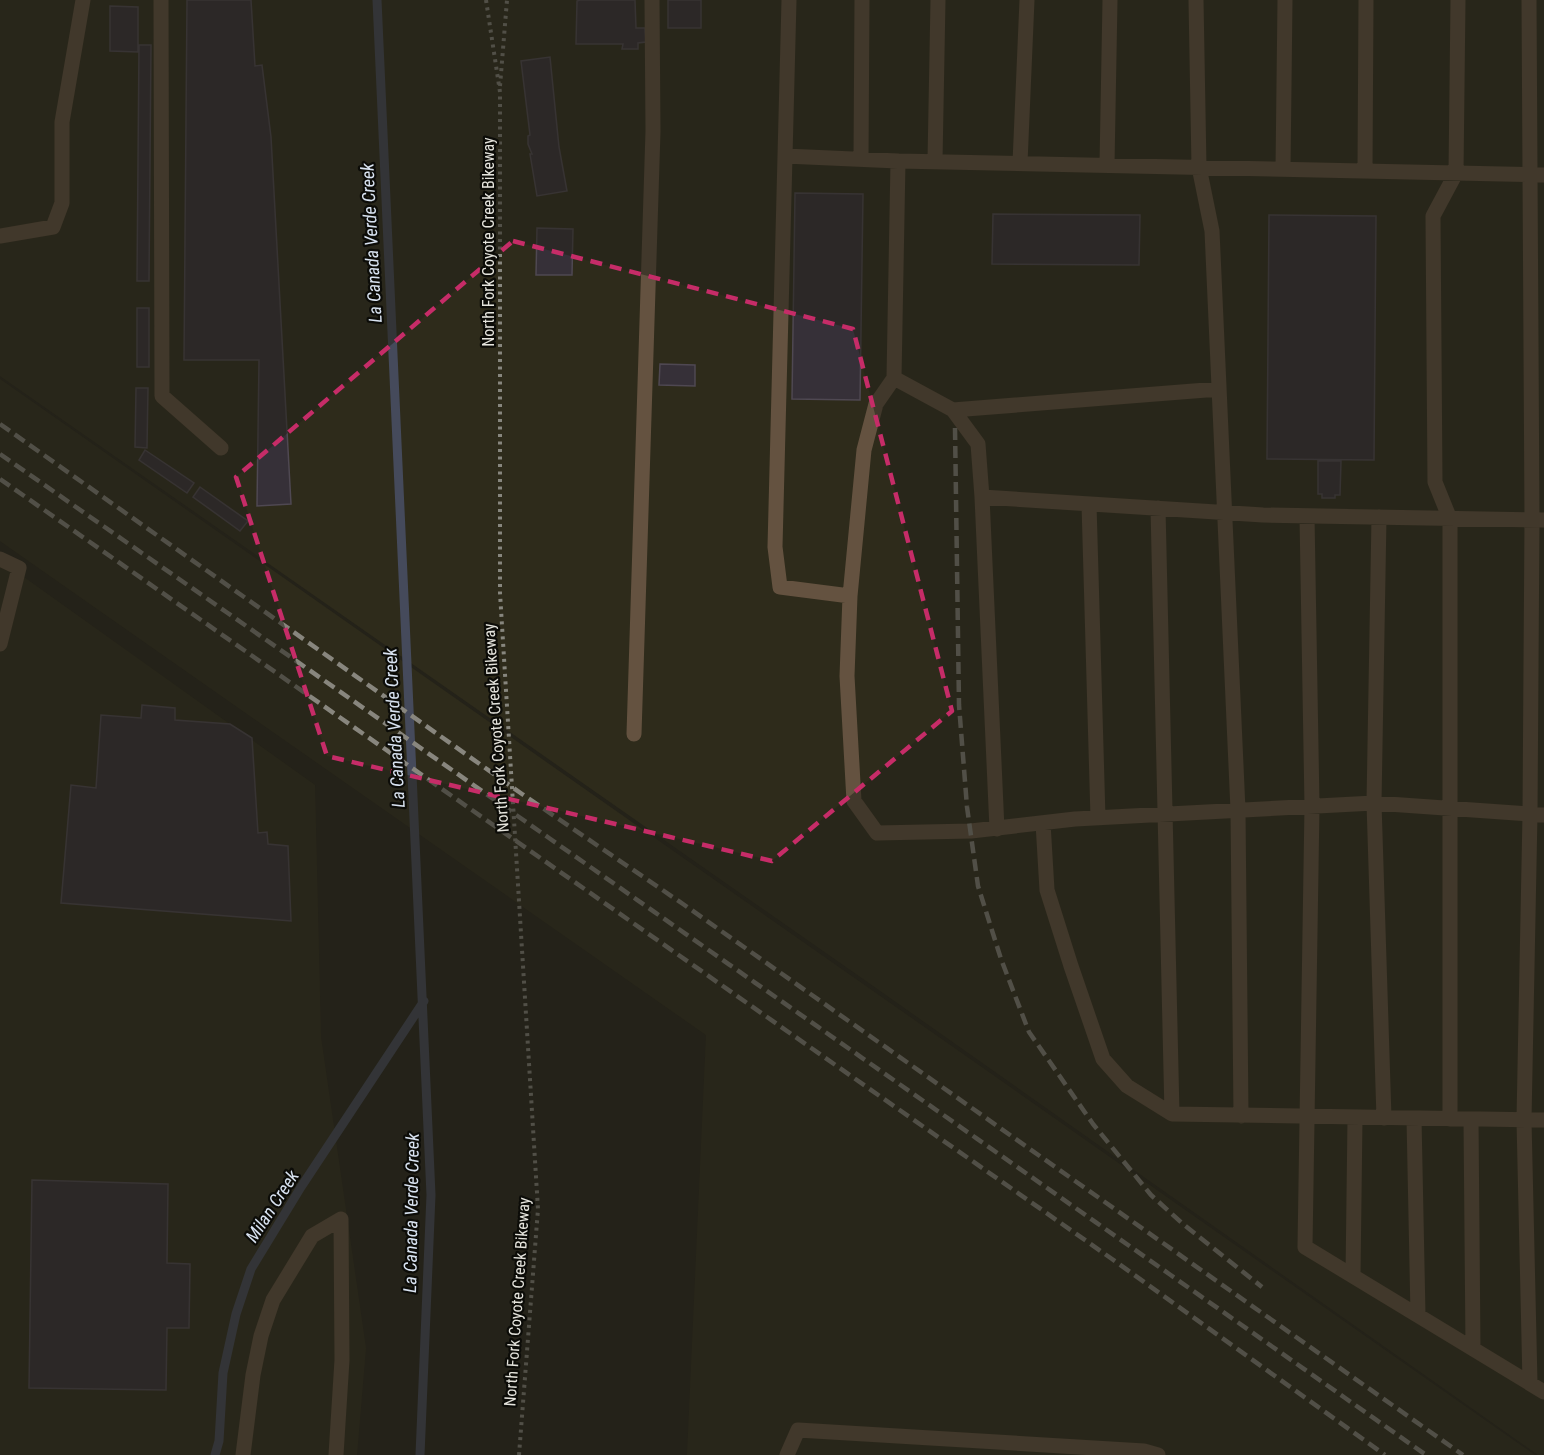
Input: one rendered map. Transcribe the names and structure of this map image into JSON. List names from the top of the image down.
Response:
{
  "streets": {
    "path": ["North Fork Coyote Creek Bikeway"]
  },
  "water": ["La Canada Verde Creek", "Milan Creek"]
}
